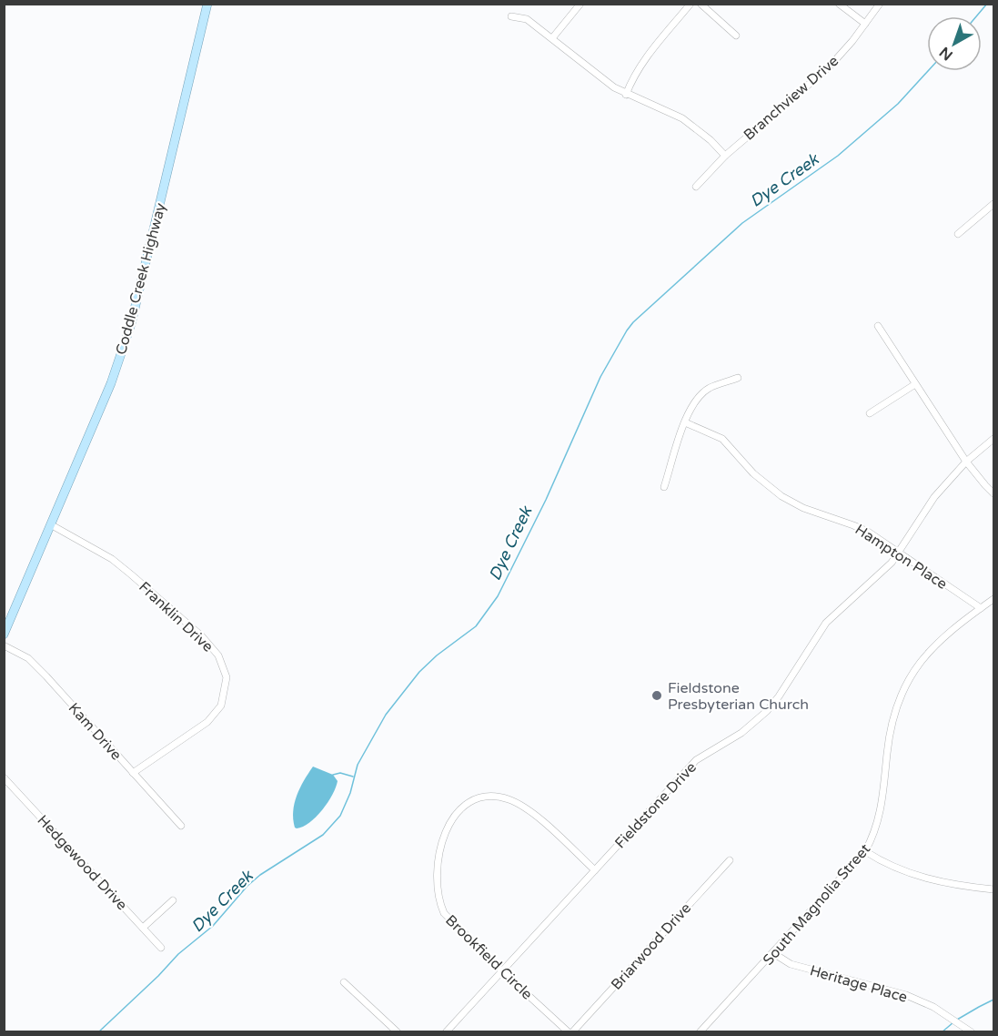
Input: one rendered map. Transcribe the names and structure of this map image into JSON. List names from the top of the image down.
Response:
{
  "streets": {
    "main road": ["Coddle Creek Highway"],
    "street": [
      "Branchview Drive",
      "Hampton Place",
      "Franklin Drive",
      "Kam Drive",
      "Fieldstone Drive",
      "Hedgewood Drive",
      "South Magnolia Street",
      "Briarwood Drive",
      "Brookfield Circle",
      "Heritage Place"
    ]
  },
  "crossings": [
    ["Coddle Creek Highway", "Franklin Drive"],
    ["Hampton Place", "Fieldstone Drive"],
    ["Hampton Place", "South Magnolia Street"],
    ["Franklin Drive", "Kam Drive"],
    ["Fieldstone Drive", "Brookfield Circle"],
    ["South Magnolia Street", "Heritage Place"],
    ["Briarwood Drive", "Brookfield Circle"]
  ],
  "water": ["Dye Creek"],
  "places": ["Fieldstone Presbyterian Church"],
  "north": "bottom left"
}
